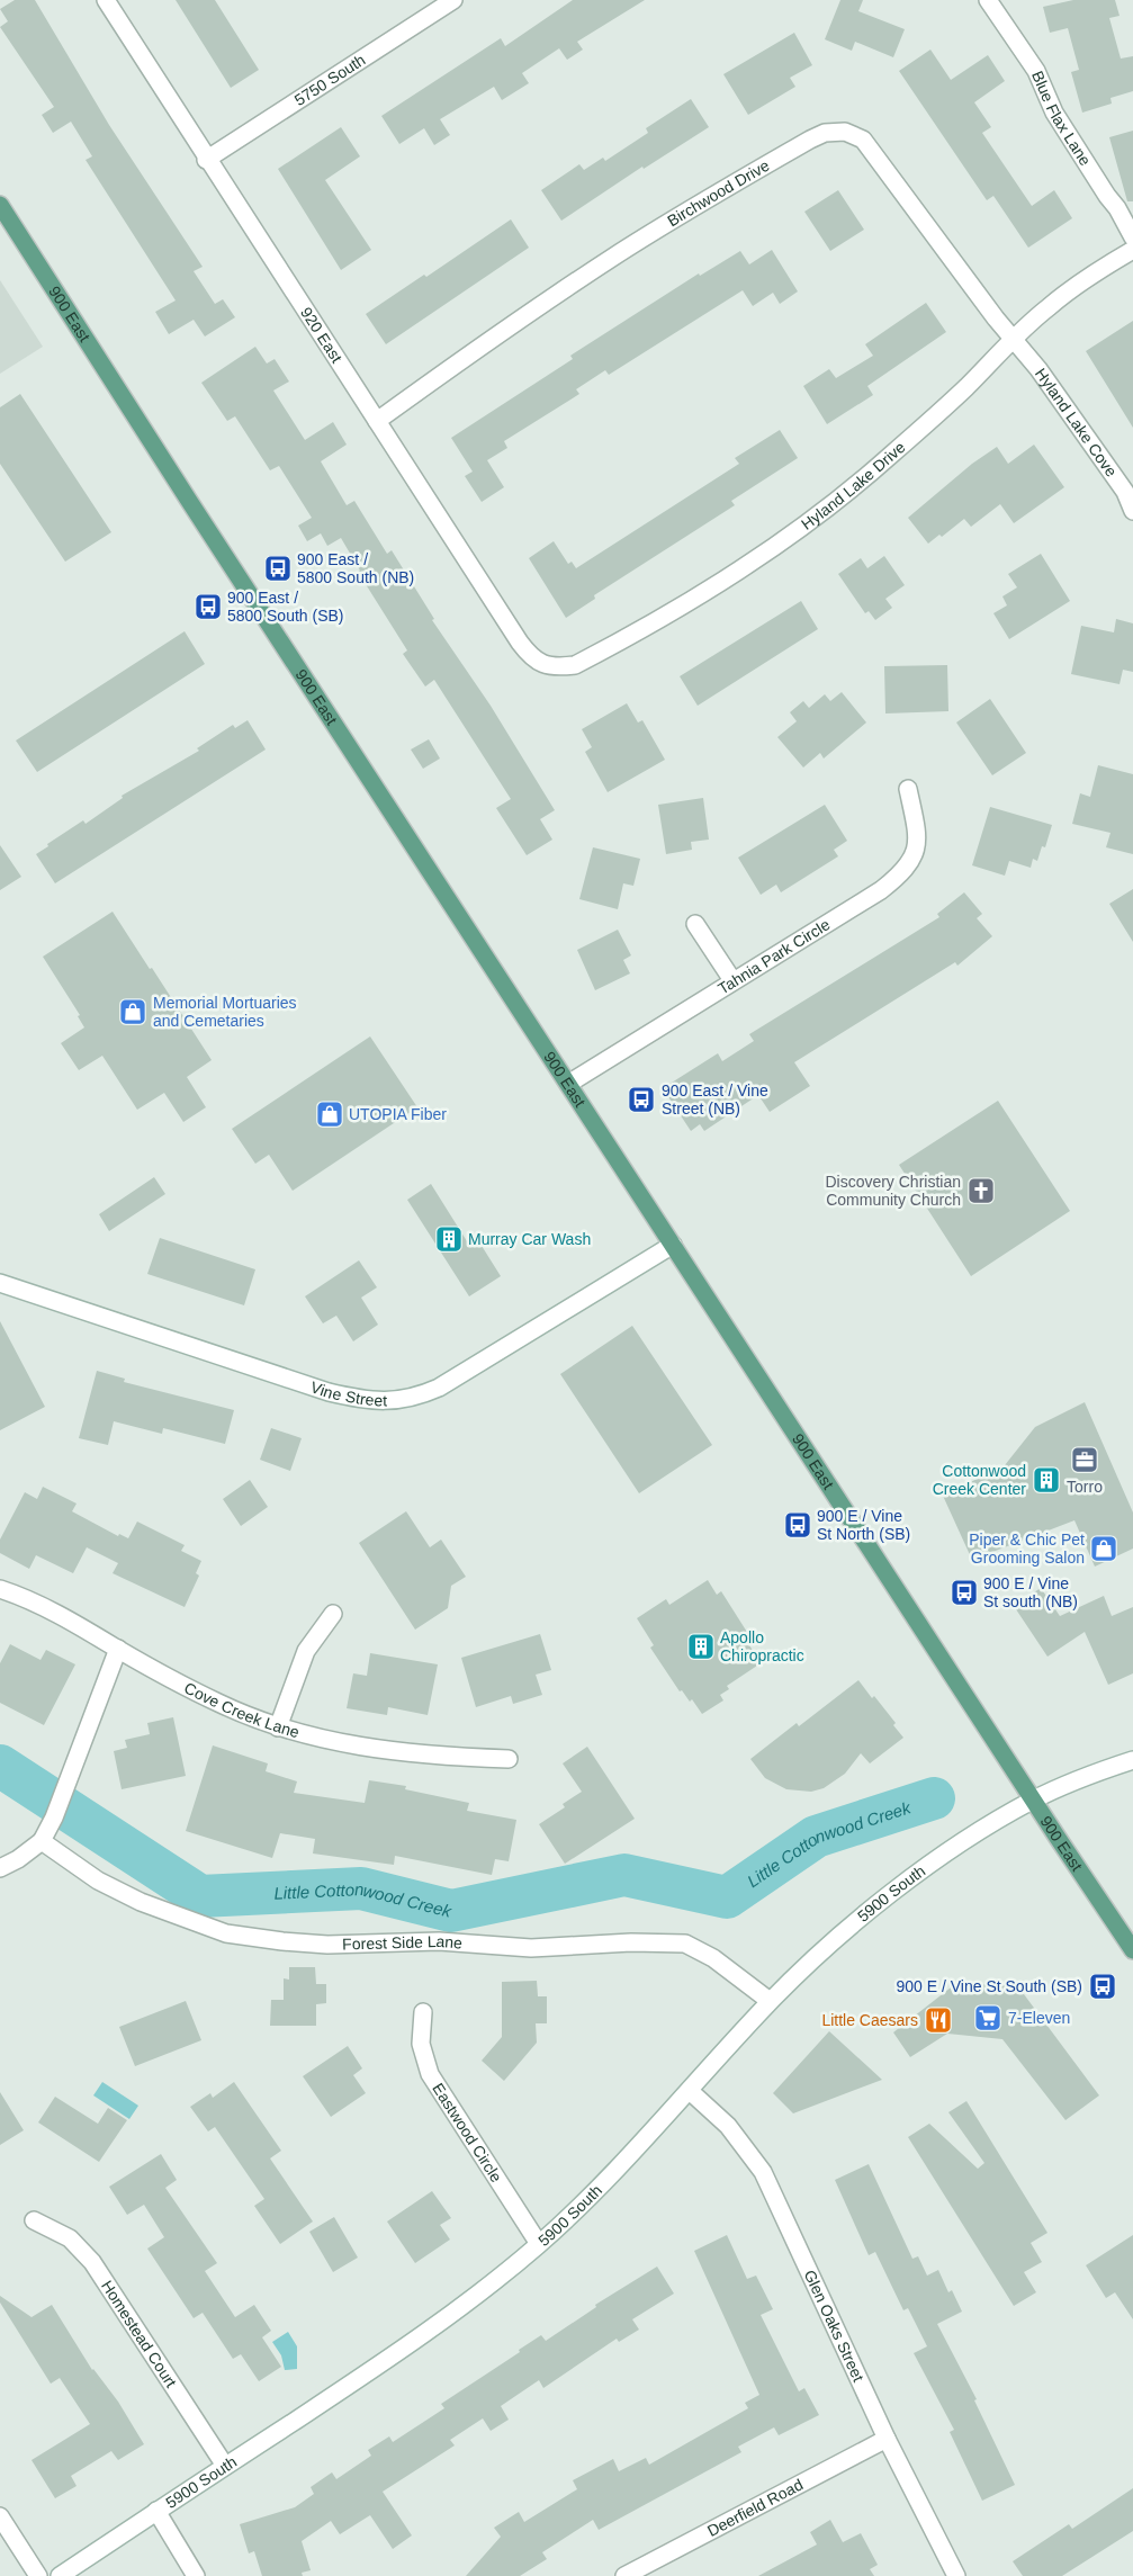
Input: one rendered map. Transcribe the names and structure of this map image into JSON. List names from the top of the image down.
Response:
{
  "streets": {
    "main road": ["900 East"],
    "street": [
      "5750 South",
      "Blue Flax Lane",
      "Birchwood Drive",
      "920 East",
      "Hyland Lake Cove",
      "Hyland Lake Drive",
      "Tahnia Park Circle",
      "Vine Street",
      "Cove Creek Lane",
      "5900 South",
      "Forest Side Lane",
      "Eastwood Circle",
      "Glen Oaks Street",
      "Homestead Court",
      "Deerfield Road"
    ]
  },
  "crossings": [
    ["5750 South", "920 East"],
    ["Birchwood Drive", "920 East"],
    ["Birchwood Drive", "Hyland Lake Cove"],
    ["Birchwood Drive", "Hyland Lake Drive"],
    ["900 East", "Tahnia Park Circle"],
    ["900 East", "Vine Street"],
    ["900 East", "5900 South"],
    ["920 East", "Hyland Lake Drive"],
    ["Hyland Lake Cove", "Hyland Lake Drive"],
    ["5900 South", "Forest Side Lane"],
    ["5900 South", "Eastwood Circle"],
    ["5900 South", "Glen Oaks Street"],
    ["5900 South", "Homestead Court"],
    ["Glen Oaks Street", "Deerfield Road"]
  ],
  "water": ["Little Cottonwood Creek"],
  "places": {
    "bus stop": [
      "900 East / 5800 South (NB)",
      "900 East / 5800 South (SB)",
      "900 East / Vine Street (NB)",
      "900 E / Vine St North (SB)",
      "900 E / Vine St south (NB)",
      "900 E / Vine St South (SB)"
    ],
    "shop": ["Memorial Mortuaries and Cemetaries", "UTOPIA Fiber", "Piper & Chic Pet Grooming Salon"],
    "church": ["Discovery Christian Community Church"],
    "building": ["Murray Car Wash", "Cottonwood Creek Center", "Apollo Chiropractic"],
    "office": ["Torro"],
    "supermarket": ["7-Eleven"],
    "restaurant": ["Little Caesars"]
  }
}
